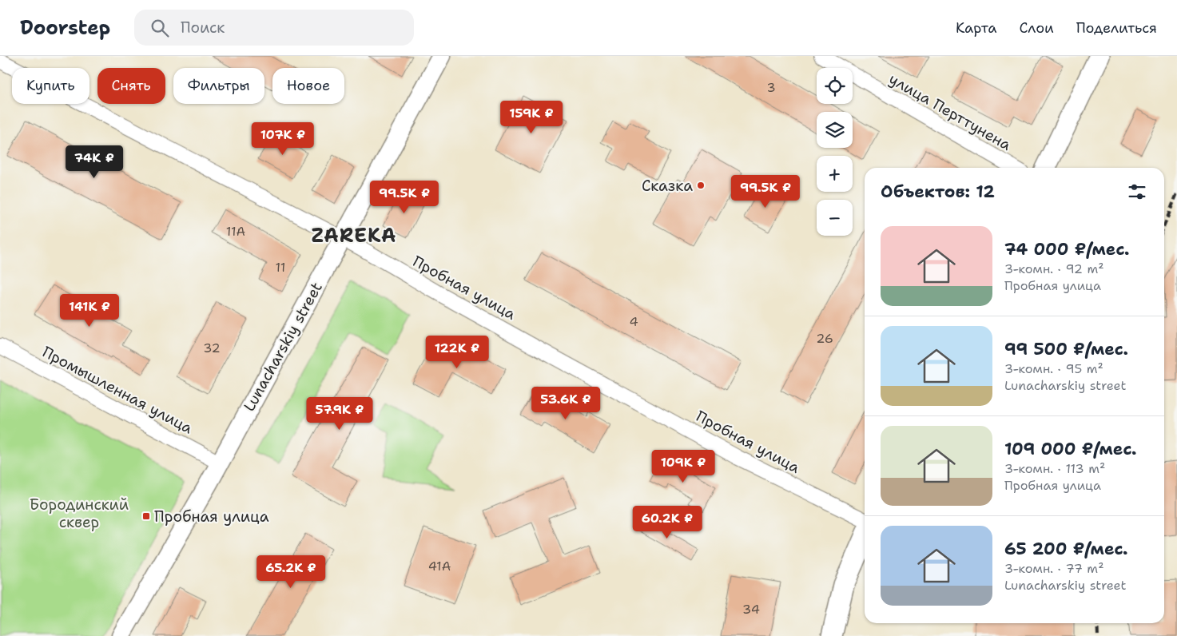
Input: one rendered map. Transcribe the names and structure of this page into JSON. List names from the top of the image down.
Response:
{
  "streets": {
    "street": [
      "улица Перттунена",
      "Пробная улица",
      "Lunacharskiy street",
      "Промышленная улица"
    ]
  },
  "crossings": [
    ["Пробная улица", "Lunacharskiy street"],
    ["Lunacharskiy street", "Промышленная улица"]
  ],
  "districts": ["ZAREKA"],
  "parks": ["Бородинский сквер"],
  "places": {
    "other": ["Сказка"],
    "transit": ["Пробная улица"]
  },
  "house_numbers": [
    "3",
    "11А",
    "11",
    "4",
    "26",
    "32",
    "41А",
    "34"
  ],
  "page": {
    "header": "Doorstep",
    "search": "Поиск",
    "nav": ["Карта", "Слои", "Поделиться"],
    "map_buttons": ["+", "−"],
    "chip": [
      "Купить",
      "Снять",
      "Фильтры",
      "Новое"
    ],
    "price": [
      "159K ₽",
      "107K ₽",
      "74K ₽",
      "99.5K ₽",
      "99.5K ₽",
      "141K ₽",
      "122K ₽",
      "53.6K ₽",
      "57.9K ₽",
      "109K ₽",
      "60.2K ₽",
      "65.2K ₽"
    ],
    "heading": "Объектов: 12",
    "list": [
      {
        "name": "74 000 ₽/мес.",
        "note": "3-комн. · 92 m² · Пробная улица"
      },
      {
        "name": "99 500 ₽/мес.",
        "note": "3-комн. · 95 m² · Lunacharskiy street"
      },
      {
        "name": "109 000 ₽/мес.",
        "note": "3-комн. · 113 m² · Пробная улица"
      },
      {
        "name": "65 200 ₽/мес.",
        "note": "3-комн. · 77 m² · Lunacharskiy street"
      }
    ]
  }
}
